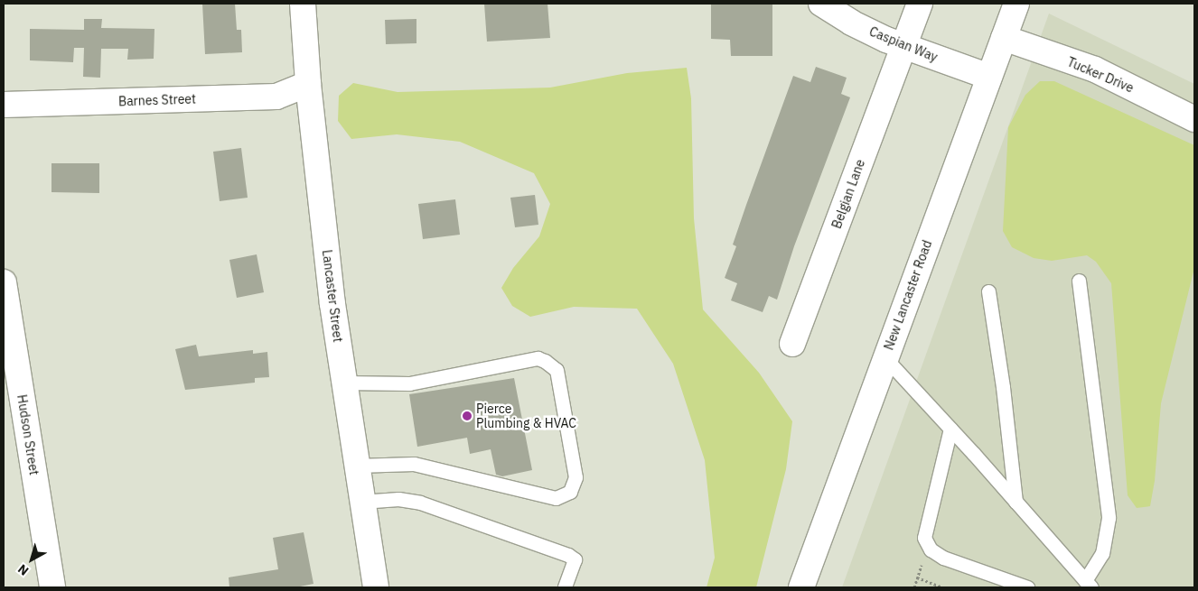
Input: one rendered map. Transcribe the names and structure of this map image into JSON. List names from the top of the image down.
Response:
{
  "streets": {
    "street": [
      "Caspian Way",
      "Tucker Drive",
      "Barnes Street",
      "Belgian Lane",
      "New Lancaster Road",
      "Lancaster Street",
      "Hudson Street"
    ]
  },
  "crossings": [
    ["Caspian Way", "Belgian Lane"],
    ["Caspian Way", "New Lancaster Road"],
    ["Tucker Drive", "New Lancaster Road"],
    ["Barnes Street", "Lancaster Street"]
  ],
  "places": ["Pierce Plumbing & HVAC"],
  "north": "bottom left"
}
